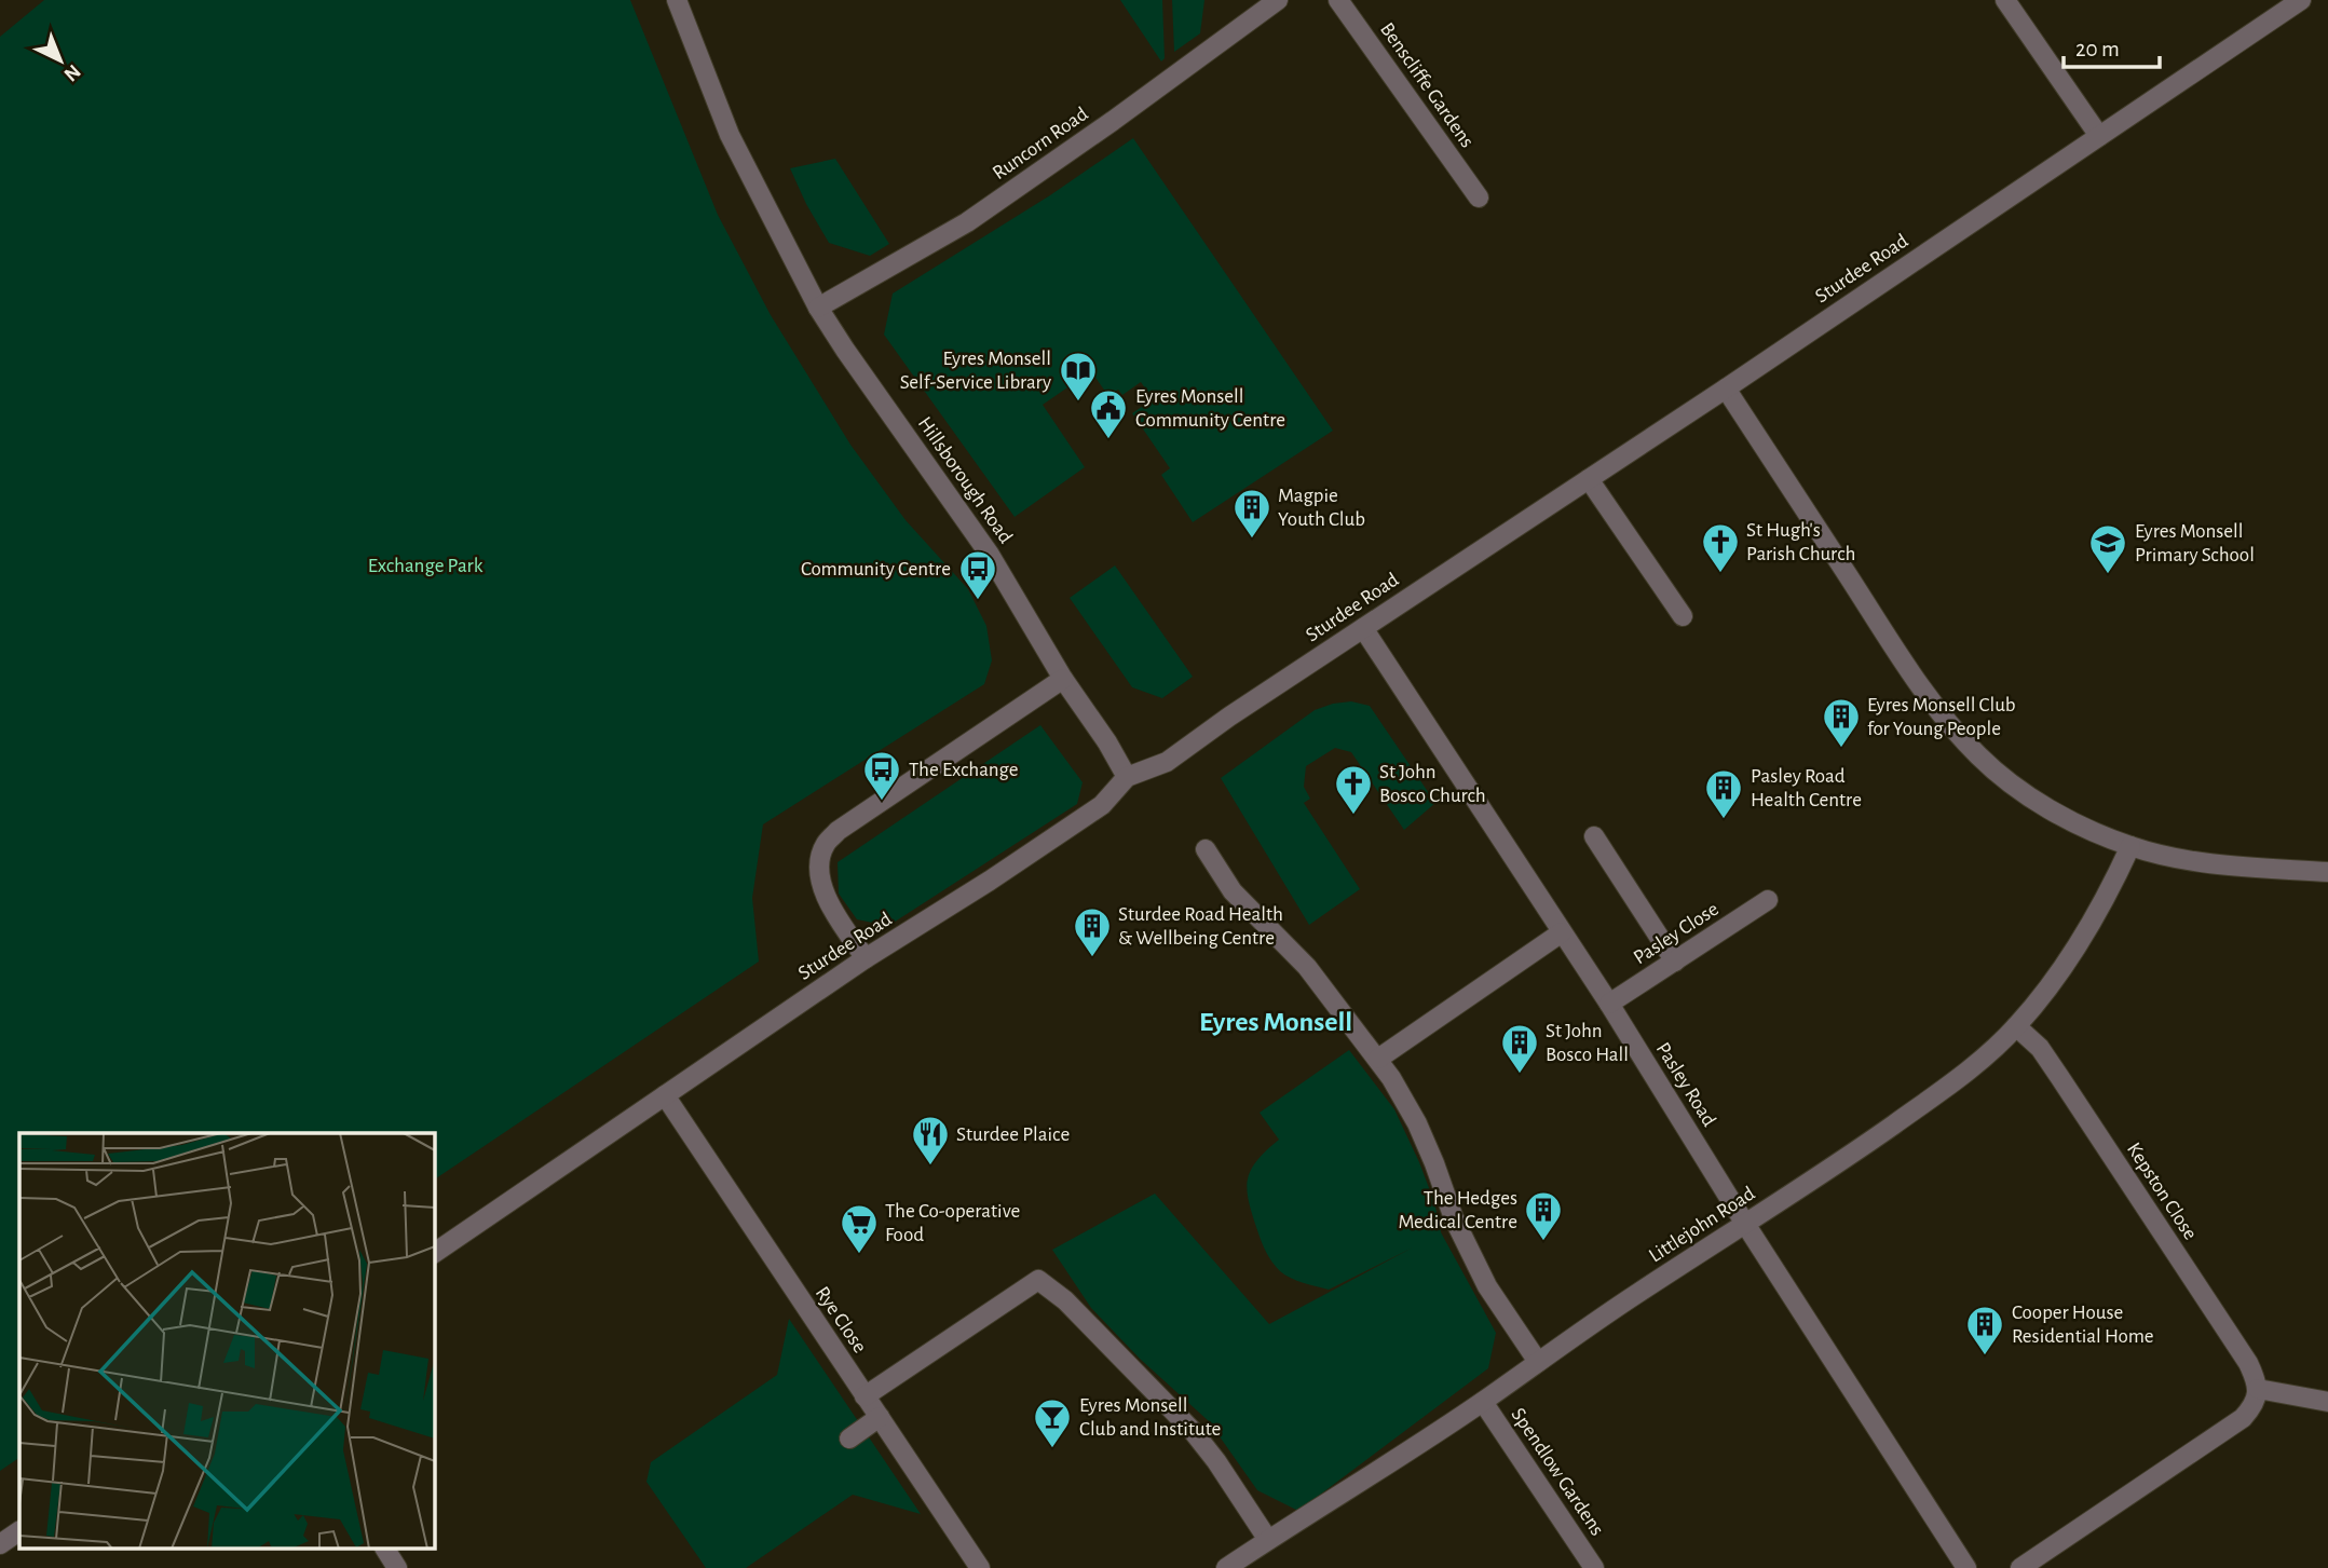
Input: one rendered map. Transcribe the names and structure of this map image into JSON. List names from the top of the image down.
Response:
{
  "streets": {
    "street": [
      "Benscliffe Gardens",
      "Runcorn Road",
      "Sturdee Road",
      "Hillsborough Road",
      "Pasley Close",
      "Pasley Road",
      "Kepston Close",
      "Littlejohn Road",
      "Rye Close",
      "Spendlow Gardens"
    ]
  },
  "crossings": [
    ["Runcorn Road", "Hillsborough Road"],
    ["Sturdee Road", "Hillsborough Road"],
    ["Sturdee Road", "Pasley Road"],
    ["Sturdee Road", "Rye Close"],
    ["Pasley Close", "Pasley Road"],
    ["Pasley Road", "Littlejohn Road"],
    ["Kepston Close", "Littlejohn Road"],
    ["Littlejohn Road", "Spendlow Gardens"]
  ],
  "districts": ["Eyres Monsell"],
  "parks": ["Exchange Park"],
  "places": {
    "library": ["Eyres Monsell Self-Service Library"],
    "public building": ["Eyres Monsell Community Centre"],
    "building": [
      "Magpie Youth Club",
      "Eyres Monsell Club for Young People",
      "Pasley Road Health Centre",
      "Sturdee Road Health & Wellbeing Centre",
      "St John Bosco Hall",
      "The Hedges Medical Centre",
      "Cooper House Residential Home"
    ],
    "church": ["St Hugh's Parish Church", "St John Bosco Church"],
    "school or university": ["Eyres Monsell Primary School"],
    "bus stop": ["Community Centre", "The Exchange"],
    "restaurant": ["Sturdee Plaice"],
    "supermarket": ["The Co-operative Food"],
    "bar": ["Eyres Monsell Club and Institute"]
  },
  "scale_bar": "20 m",
  "north": "bottom right"
}
